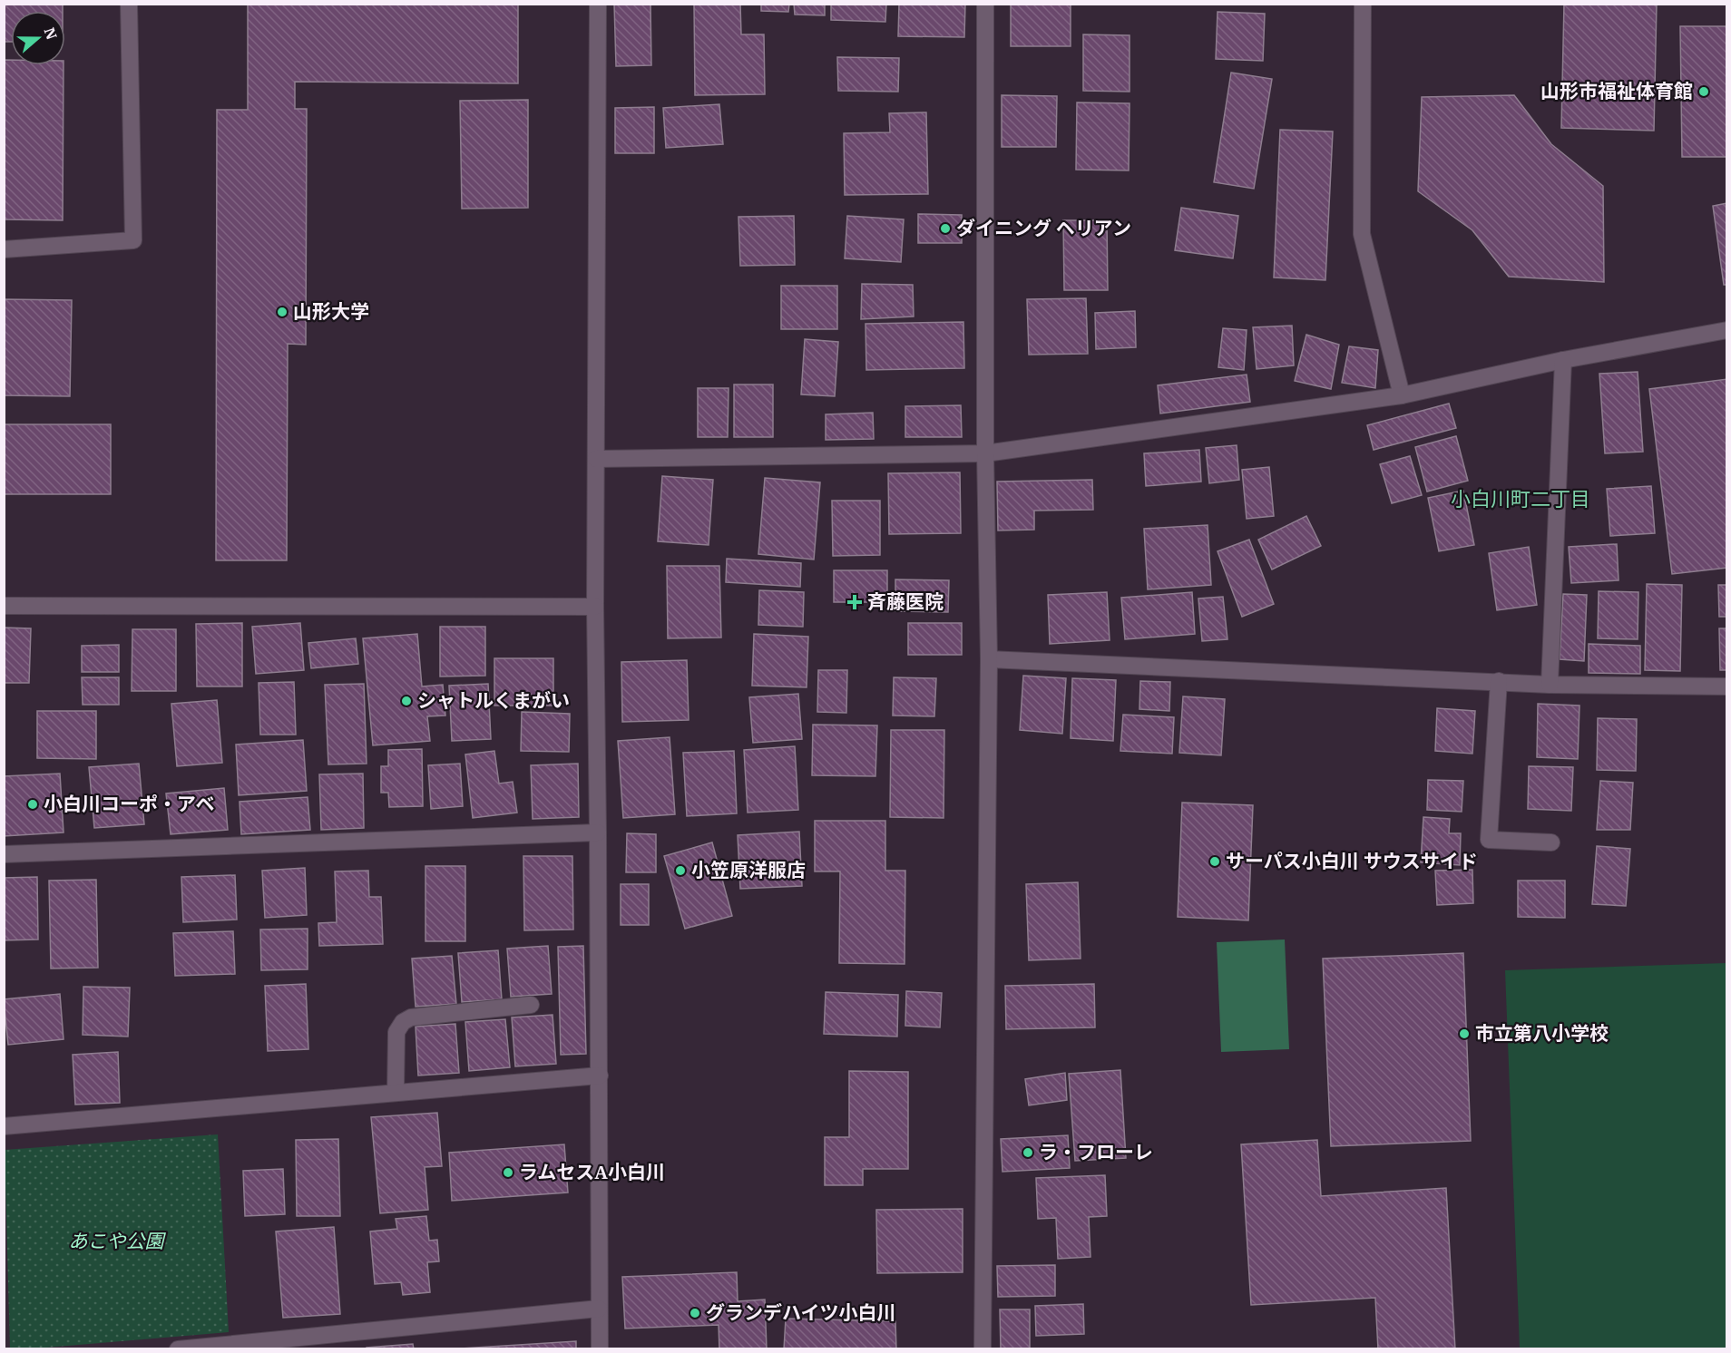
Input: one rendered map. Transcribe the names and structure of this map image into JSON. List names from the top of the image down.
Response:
{
  "districts": ["小白川町二丁目"],
  "parks": ["あこや公園"],
  "places": {
    "other": [
      "山形市福祉体育館",
      "ダイニング ヘリアン",
      "山形大学",
      "シャトルくまがい",
      "小白川コーポ・アベ",
      "サーパス小白川 サウスサイド",
      "小笠原洋服店",
      "市立第八小学校",
      "ラ・フローレ",
      "ラムセスA小白川",
      "グランデハイツ小白川"
    ],
    "health": ["斉藤医院"]
  },
  "north": "right"
}
